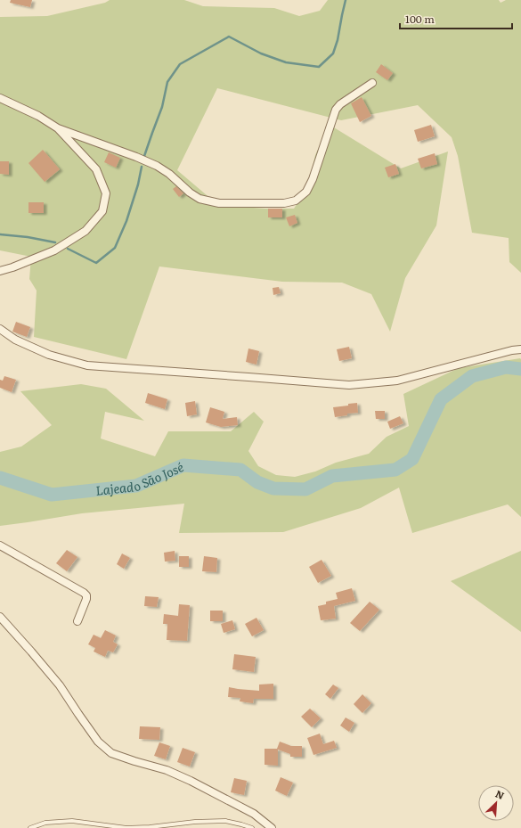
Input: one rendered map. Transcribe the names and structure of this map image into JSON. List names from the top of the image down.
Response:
{
  "water": ["Lajeado São José"],
  "scale_bar": "100 m",
  "north": "top right"
}
